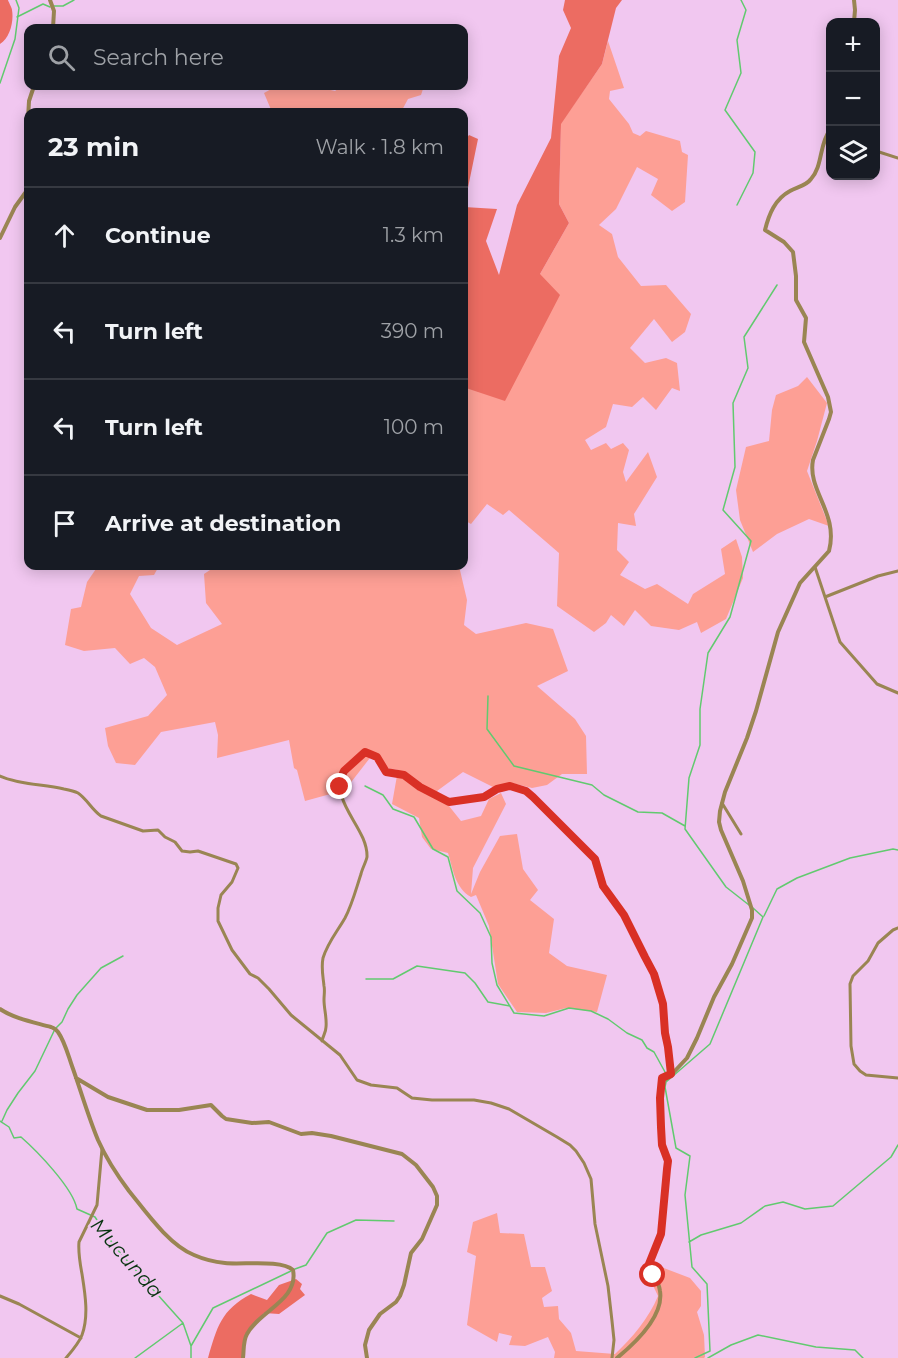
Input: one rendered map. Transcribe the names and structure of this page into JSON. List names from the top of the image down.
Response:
{
  "water": ["Mucunda"],
  "page": {
    "map_buttons": ["+", "−"],
    "search": "Search here",
    "heading": ["23 min", "Walk · 1.8 km"],
    "list": [
      ["Continue", "1.3 km"],
      ["Turn left", "390 m"],
      ["Turn left", "100 m"],
      "Arrive at destination"
    ]
  }
}
